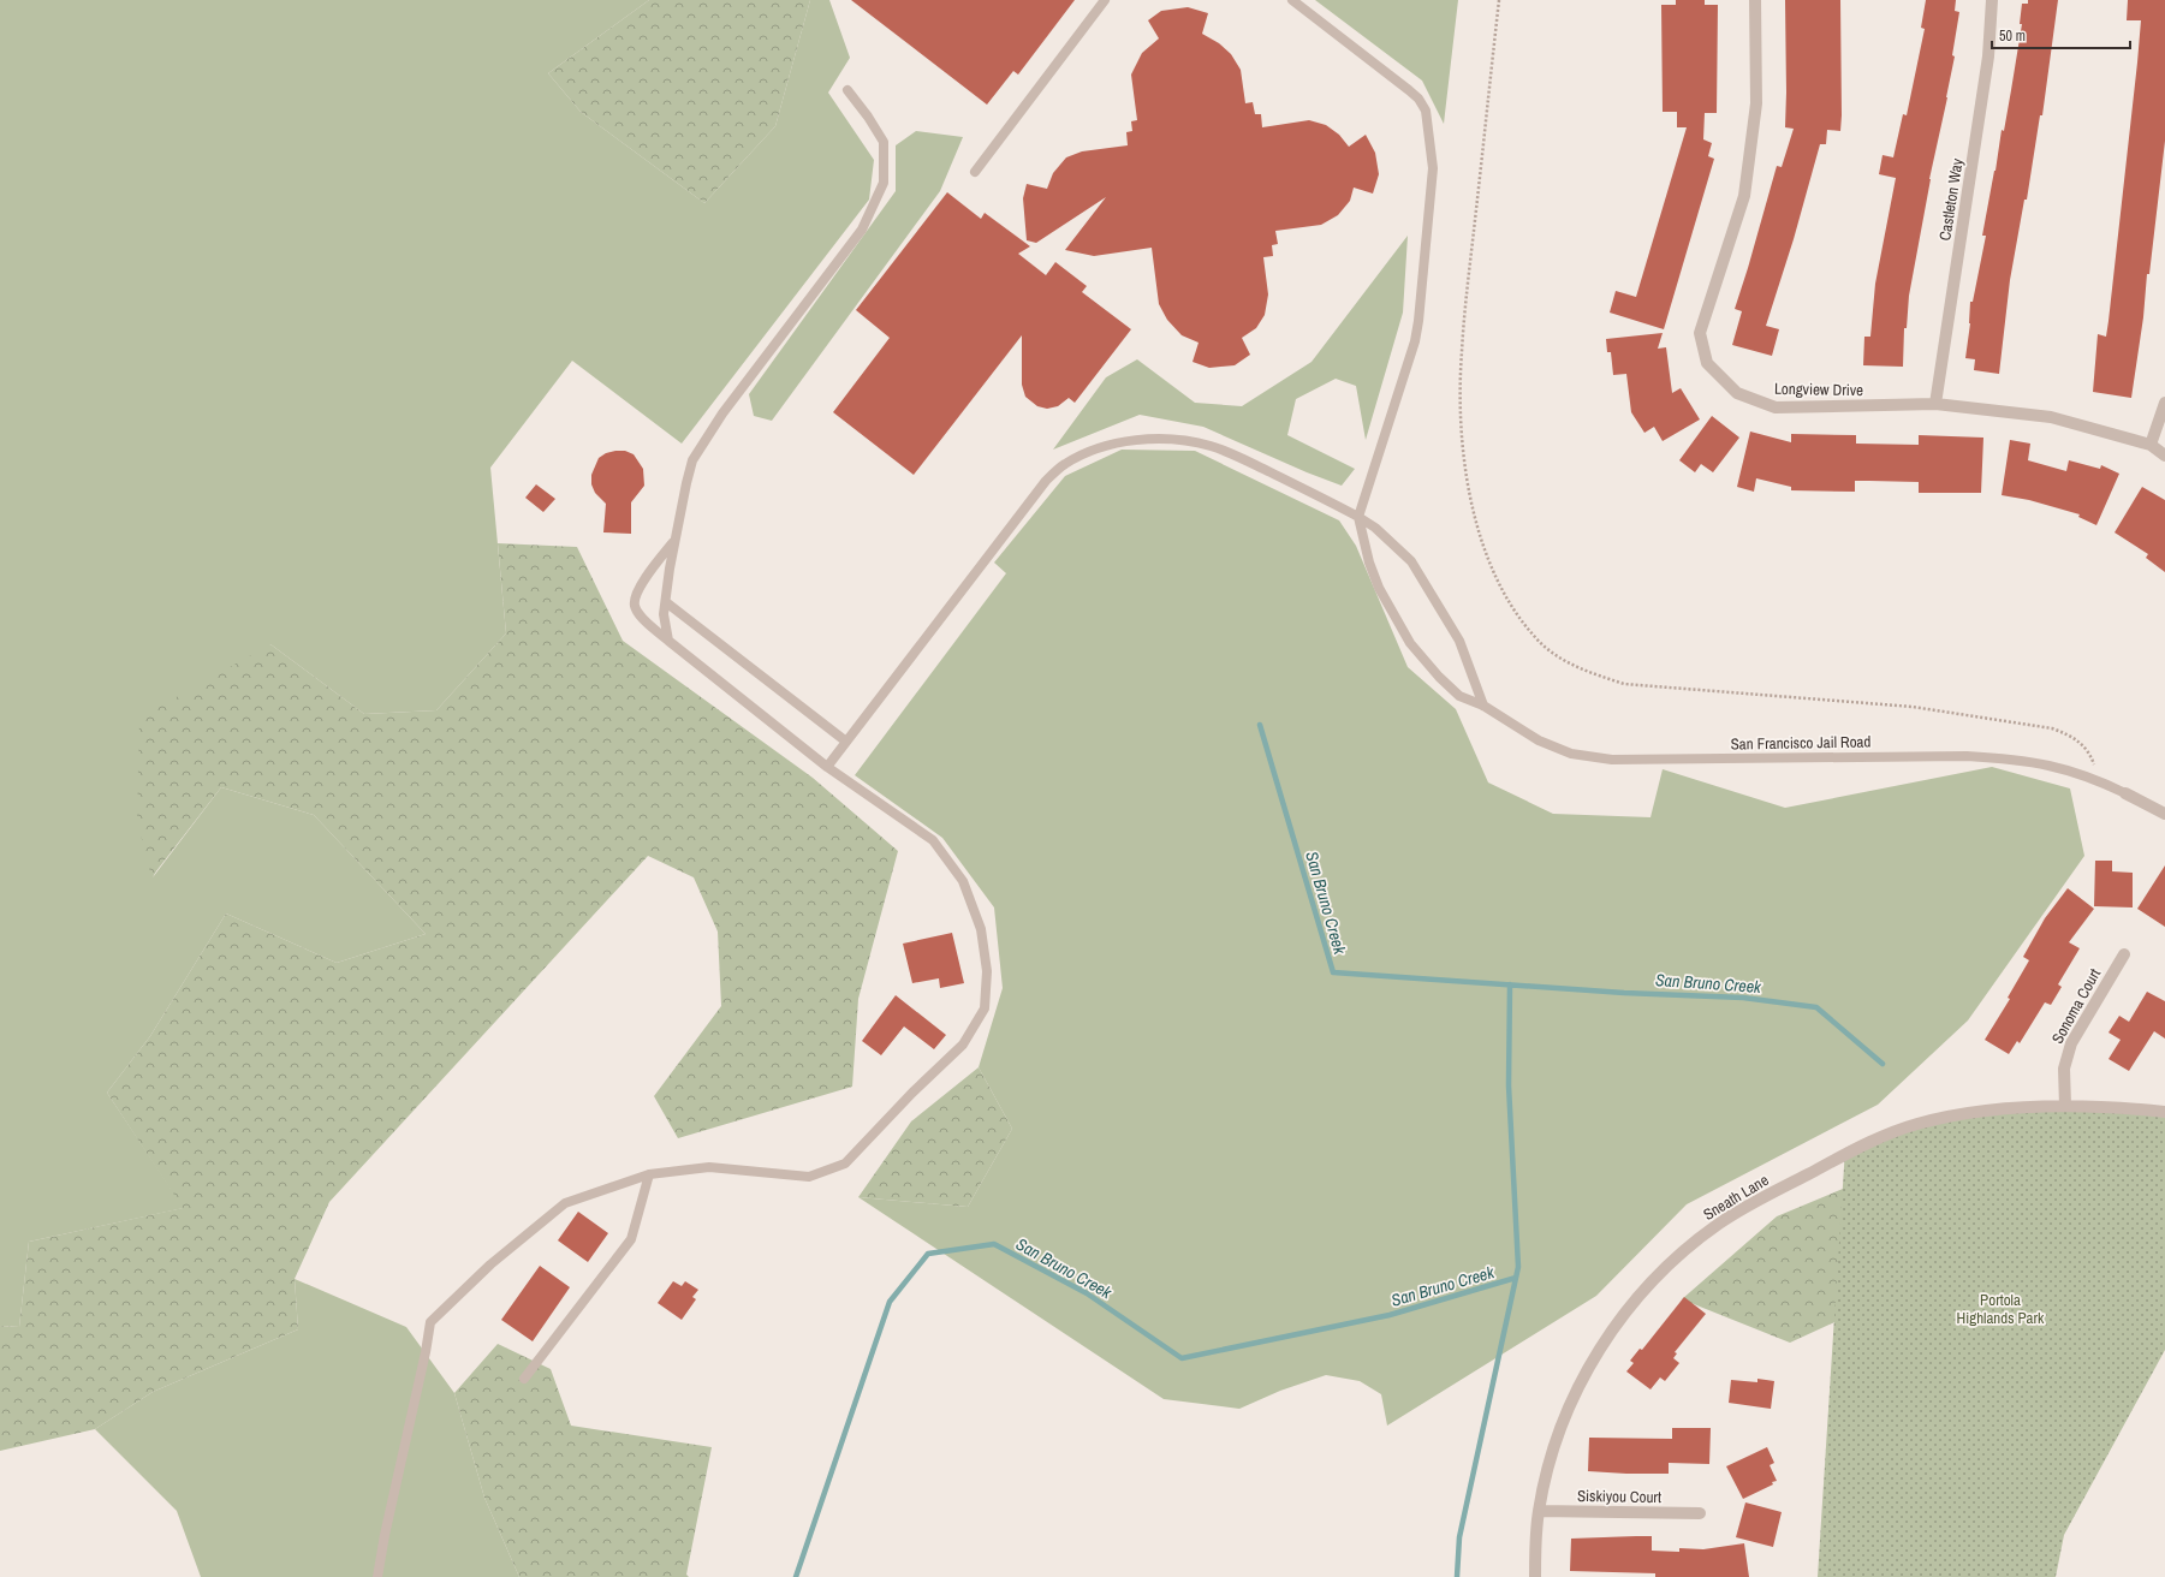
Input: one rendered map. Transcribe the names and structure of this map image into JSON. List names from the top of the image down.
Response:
{
  "streets": {
    "street": [
      "Castleton Way",
      "Longview Drive",
      "Sonoma Court",
      "Sneath Lane",
      "Siskiyou Court"
    ],
    "lane": ["San Francisco Jail Road"]
  },
  "crossings": [
    ["Castleton Way", "Longview Drive"],
    ["Sonoma Court", "Sneath Lane"],
    ["Sneath Lane", "Siskiyou Court"]
  ],
  "water": ["San Bruno Creek"],
  "parks": ["Portola Highlands Park"],
  "scale_bar": "50 m"
}
